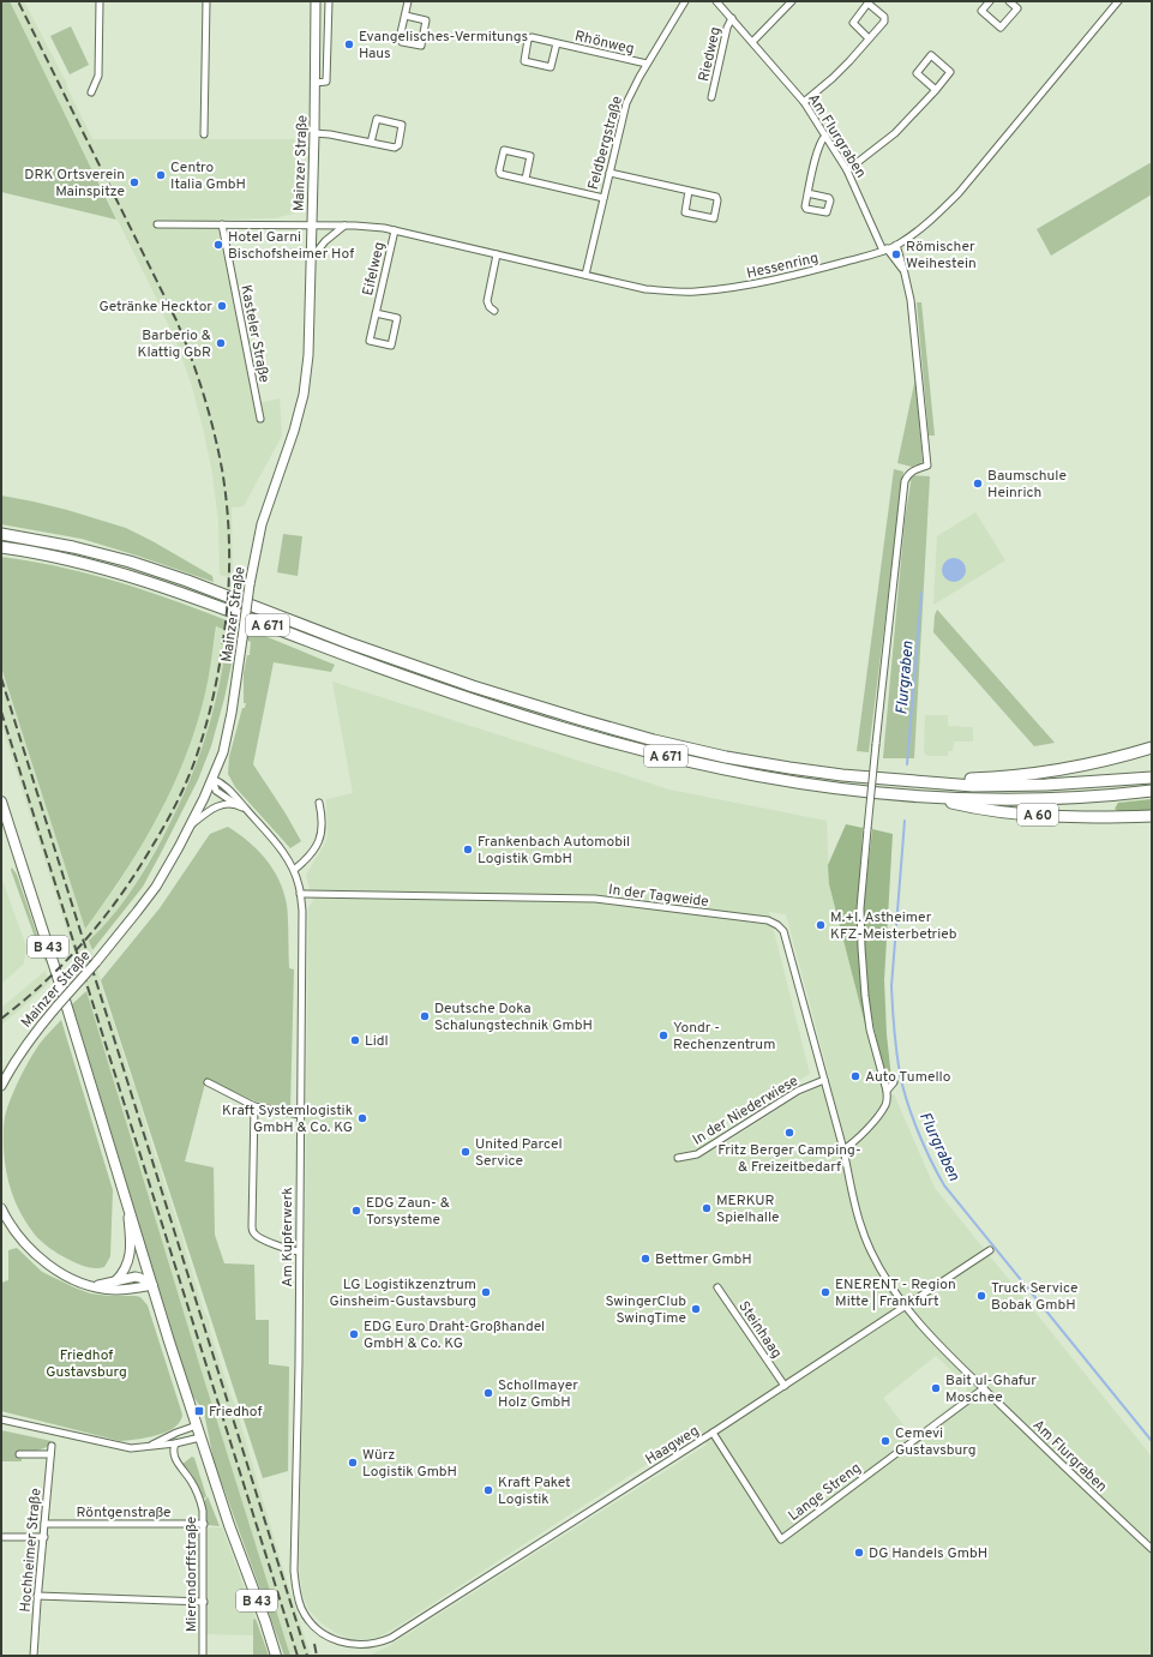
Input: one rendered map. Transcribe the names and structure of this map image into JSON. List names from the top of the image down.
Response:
{
  "streets": {
    "highway": ["A 671", "A 60"],
    "main road": ["Mainzer Straße", "B 43"],
    "street": [
      "Rhönweg",
      "Riedweg",
      "Am Flurgraben",
      "Feldbergstraße",
      "Hessenring",
      "Eifelweg",
      "Kasteler Straße",
      "In der Tagweide",
      "In der Niederwiese",
      "Am Kupferwerk",
      "Steinhaag",
      "Haagweg",
      "Lange Streng",
      "Röntgenstraße",
      "Hochheimer Straße",
      "Mierendorffstraße"
    ]
  },
  "crossings": [
    ["Rhönweg", "Feldbergstraße"],
    ["Riedweg", "Am Flurgraben"],
    ["Am Flurgraben", "Hessenring"],
    ["Am Flurgraben", "In der Tagweide"],
    ["Am Flurgraben", "Haagweg"],
    ["Am Flurgraben", "Lange Streng"],
    ["Feldbergstraße", "Hessenring"],
    ["Mainzer Straße", "Hessenring"],
    ["Mainzer Straße", "Am Kupferwerk"],
    ["Hessenring", "Eifelweg"],
    ["A 671", "A 60"],
    ["In der Tagweide", "In der Niederwiese"],
    ["In der Tagweide", "Am Kupferwerk"],
    ["Am Kupferwerk", "Haagweg"],
    ["Steinhaag", "Haagweg"],
    ["Haagweg", "Lange Streng"],
    ["Röntgenstraße", "Hochheimer Straße"],
    ["Röntgenstraße", "Mierendorffstraße"]
  ],
  "water": ["Flurgraben"],
  "parks": ["Friedhof Gustavsburg"],
  "places": {
    "other": [
      "Evangelisches-Vermitungs Haus",
      "Centro Italia GmbH",
      "DRK Ortsverein Mainspitze",
      "Hotel Garni Bischofsheimer Hof",
      "Römischer Weihestein",
      "Getränke Hecktor",
      "Barberio & Klattig GbR",
      "Baumschule Heinrich",
      "Frankenbach Automobil Logistik GmbH",
      "M.+I. Astheimer KFZ-Meisterbetrieb",
      "Deutsche Doka Schalungstechnik GmbH",
      "Yondr - Rechenzentrum",
      "Lidl",
      "Auto Tumello",
      "Kraft Systemlogistik GmbH & Co. KG",
      "Fritz Berger Camping- & Freizeitbedarf",
      "United Parcel Service",
      "MERKUR Spielhalle",
      "EDG Zaun- & Torsysteme",
      "Bettmer GmbH",
      "LG Logistikzenztrum Ginsheim-Gustavsburg",
      "ENERENT - Region Mitte | Frankfurt",
      "Truck Service Bobak GmbH",
      "SwingerClub SwingTime",
      "EDG Euro Draht-Großhandel GmbH & Co. KG",
      "Bait ul-Ghafur Moschee",
      "Schollmayer Holz GmbH",
      "Cemevi Gustavsburg",
      "Würz Logistik GmbH",
      "Kraft Paket Logistik",
      "DG Handels GmbH"
    ],
    "transit": ["Friedhof"]
  }
}
